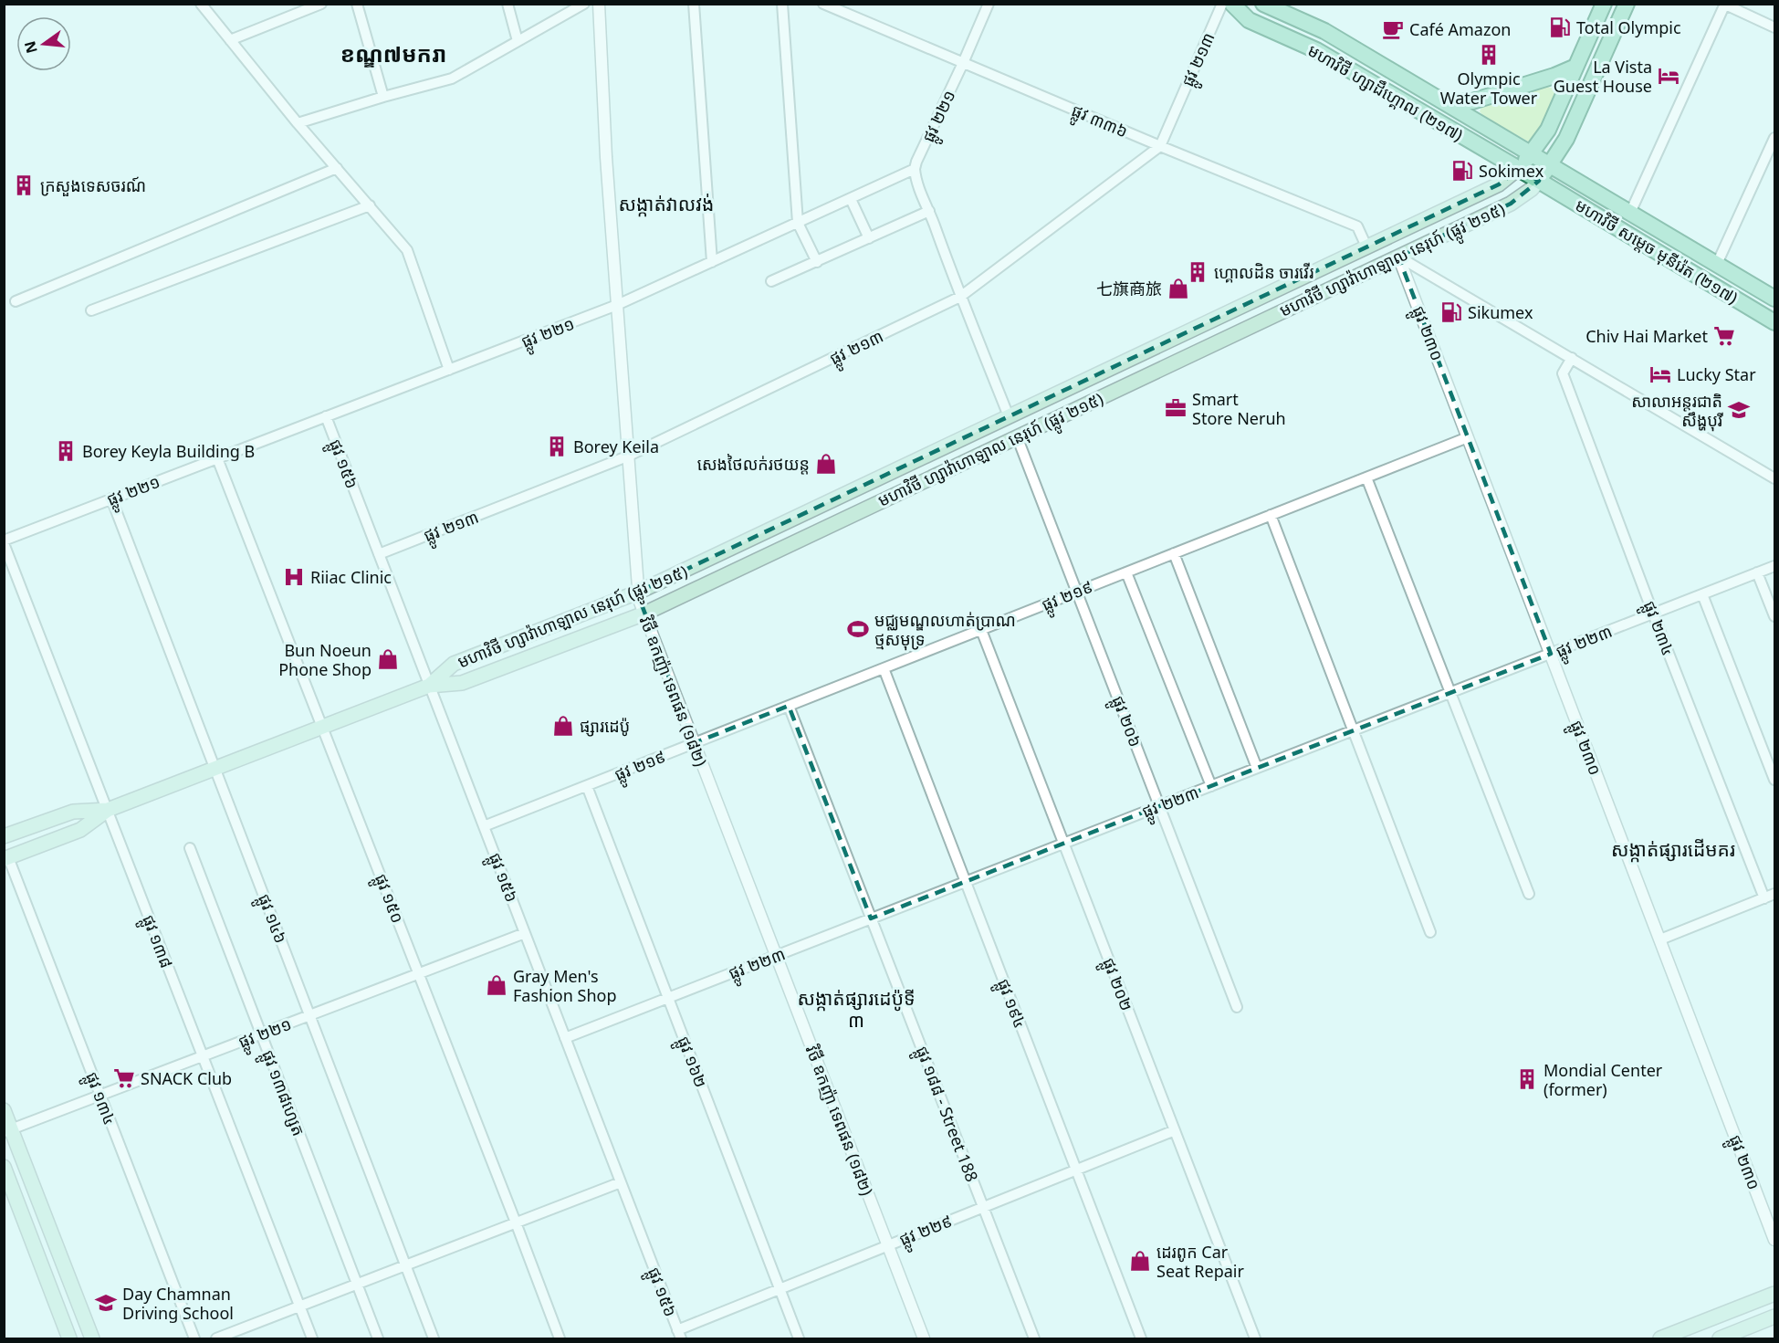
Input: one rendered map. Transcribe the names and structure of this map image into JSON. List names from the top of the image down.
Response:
{
  "streets": {
    "main road": ["មហាវិថី ហ្សាដឹហ្គោល (២១៧)", "មហាវិថី សម្តេច មុនីរ៉េត (២១៧)", "មហាវិថី ហ្សាវ៉ាហាឡាល នេរុហ៍ (ផ្លូវ ២១៥)"],
    "street": [
      "ផ្លូវ ២១៣",
      "ផ្លូវ ២២១",
      "ផ្លូវ ៣៣៦",
      "ផ្លូវ ២៣០",
      "ផ្លូវ ១៥៦",
      "ផ្លូវ ២១៩",
      "ផ្លូវ ២៣៤",
      "ផ្លូវ ២២៣",
      "វិថី ឧកញ៉ា ទេពផន (១៨២)",
      "ផ្លូវ ២០៦",
      "ផ្លូវ ១៥០",
      "ផ្លូវ ១៤៦",
      "ផ្លូវ ១៣៨",
      "ផ្លូវ ២០២",
      "ផ្លូវ ១៩៤",
      "ផ្លូវ ១៦២",
      "ផ្លូវ ១៣៨ហ្សេត",
      "ផ្លូវ ១៣៤",
      "ផ្លូវ ១៨៨ - Street 188",
      "ផ្លូវ ២២៩"
    ]
  },
  "crossings": [
    ["ផ្លូវ ២១៣", "ផ្លូវ ៣៣៦"],
    ["ផ្លូវ ២១៣", "ផ្លូវ ១៥៦"],
    ["ផ្លូវ ២១៣", "វិថី ឧកញ៉ា ទេពផន (១៨២)"],
    ["មហាវិថី ហ្សាដឹហ្គោល (២១៧)", "មហាវិថី សម្តេច មុនីរ៉េត (២១៧)"],
    ["មហាវិថី ហ្សាដឹហ្គោល (២១៧)", "មហាវិថី ហ្សាវ៉ាហាឡាល នេរុហ៍ (ផ្លូវ ២១៥)"],
    ["ផ្លូវ ២២១", "ផ្លូវ ៣៣៦"],
    ["ផ្លូវ ២២១", "ផ្លូវ ១៥៦"],
    ["ផ្លូវ ២២១", "វិថី ឧកញ៉ា ទេពផន (១៨២)"],
    ["ផ្លូវ ២២១", "ផ្លូវ ១៥០"],
    ["ផ្លូវ ២២១", "ផ្លូវ ១៤៦"],
    ["ផ្លូវ ២២១", "ផ្លូវ ១៣៨"],
    ["ផ្លូវ ២២១", "ផ្លូវ ១៣៨ហ្សេត"],
    ["ផ្លូវ ២២១", "ផ្លូវ ១៣៤"],
    ["ផ្លូវ ៣៣៦", "មហាវិថី ហ្សាវ៉ាហាឡាល នេរុហ៍ (ផ្លូវ ២១៥)"],
    ["មហាវិថី សម្តេច មុនីរ៉េត (២១៧)", "មហាវិថី ហ្សាវ៉ាហាឡាល នេរុហ៍ (ផ្លូវ ២១៥)"],
    ["មហាវិថី ហ្សាវ៉ាហាឡាល នេរុហ៍ (ផ្លូវ ២១៥)", "ផ្លូវ ២៣០"],
    ["មហាវិថី ហ្សាវ៉ាហាឡាល នេរុហ៍ (ផ្លូវ ២១៥)", "ផ្លូវ ១៥៦"],
    ["មហាវិថី ហ្សាវ៉ាហាឡាល នេរុហ៍ (ផ្លូវ ២១៥)", "វិថី ឧកញ៉ា ទេពផន (១៨២)"],
    ["មហាវិថី ហ្សាវ៉ាហាឡាល នេរុហ៍ (ផ្លូវ ២១៥)", "ផ្លូវ ២០៦"],
    ["មហាវិថី ហ្សាវ៉ាហាឡាល នេរុហ៍ (ផ្លូវ ២១៥)", "ផ្លូវ ១៥០"],
    ["មហាវិថី ហ្សាវ៉ាហាឡាល នេរុហ៍ (ផ្លូវ ២១៥)", "ផ្លូវ ១៤៦"],
    ["មហាវិថី ហ្សាវ៉ាហាឡាល នេរុហ៍ (ផ្លូវ ២១៥)", "ផ្លូវ ១៣៨"],
    ["មហាវិថី ហ្សាវ៉ាហាឡាល នេរុហ៍ (ផ្លូវ ២១៥)", "ផ្លូវ ១៣៤"],
    ["ផ្លូវ ២៣០", "ផ្លូវ ២១៩"],
    ["ផ្លូវ ២៣០", "ផ្លូវ ២២៣"],
    ["ផ្លូវ ១៥៦", "ផ្លូវ ២១៩"],
    ["ផ្លូវ ១៥៦", "ផ្លូវ ២២៣"],
    ["ផ្លូវ ១៥៦", "ផ្លូវ ២២៩"],
    ["ផ្លូវ ២១៩", "វិថី ឧកញ៉ា ទេពផន (១៨២)"],
    ["ផ្លូវ ២១៩", "ផ្លូវ ២០៦"],
    ["ផ្លូវ ២១៩", "ផ្លូវ ២០២"],
    ["ផ្លូវ ២១៩", "ផ្លូវ ១៩៤"],
    ["ផ្លូវ ២១៩", "ផ្លូវ ១៦២"],
    ["ផ្លូវ ២១៩", "ផ្លូវ ១៨៨ - Street 188"],
    ["ផ្លូវ ២៣៤", "ផ្លូវ ២២៣"],
    ["ផ្លូវ ២២៣", "វិថី ឧកញ៉ា ទេពផន (១៨២)"],
    ["ផ្លូវ ២២៣", "ផ្លូវ ២០៦"],
    ["ផ្លូវ ២២៣", "ផ្លូវ ២០២"],
    ["ផ្លូវ ២២៣", "ផ្លូវ ១៩៤"],
    ["ផ្លូវ ២២៣", "ផ្លូវ ១៦២"],
    ["ផ្លូវ ២២៣", "ផ្លូវ ១៨៨ - Street 188"],
    ["វិថី ឧកញ៉ា ទេពផន (១៨២)", "ផ្លូវ ២២៩"],
    ["ផ្លូវ ២០២", "ផ្លូវ ២២៩"],
    ["ផ្លូវ ១៩៤", "ផ្លូវ ២២៩"],
    ["ផ្លូវ ១៦២", "ផ្លូវ ២២៩"],
    ["ផ្លូវ ១៨៨ - Street 188", "ផ្លូវ ២២៩"]
  ],
  "districts": [
    "ខណ្ឌ៧មករា",
    "សង្កាត់វាលវង់",
    "សង្កាត់ផ្សារដើមគរ",
    "សង្កាត់ផ្សារដេប៉ូទី ៣"
  ],
  "places": {
    "fuel station": ["Total Olympic", "Sokimex", "Sikumex"],
    "cafe": ["Café Amazon"],
    "building": [
      "Olympic Water Tower",
      "ក្រសួងទេសចរណ៍",
      "ហ្គោលដិន ចារវើរ",
      "Borey Keila",
      "Borey Keyla Building B",
      "Mondial Center (former)"
    ],
    "hotel": ["La Vista Guest House", "Lucky Star"],
    "shop": [
      "七旗商旅",
      "សេងថៃលក់រថយន្ត",
      "Bun Noeun Phone Shop",
      "ផ្សារដេប៉ូ",
      "Gray Men's Fashion Shop",
      "ដេរពូក Car Seat Repair"
    ],
    "supermarket": ["Chiv Hai Market", "SNACK Club"],
    "office": ["Smart Store Neruh"],
    "school or university": ["សាលាអន្តរជាតិ សឹង្ហបុរី", "Day Chamnan Driving School"],
    "hospital": ["Riiac Clinic"],
    "sports": ["មជ្ឈមណ្ឌលហាត់ប្រាណ ថ្មសមុទ្រ"]
  },
  "north": "left"
}
